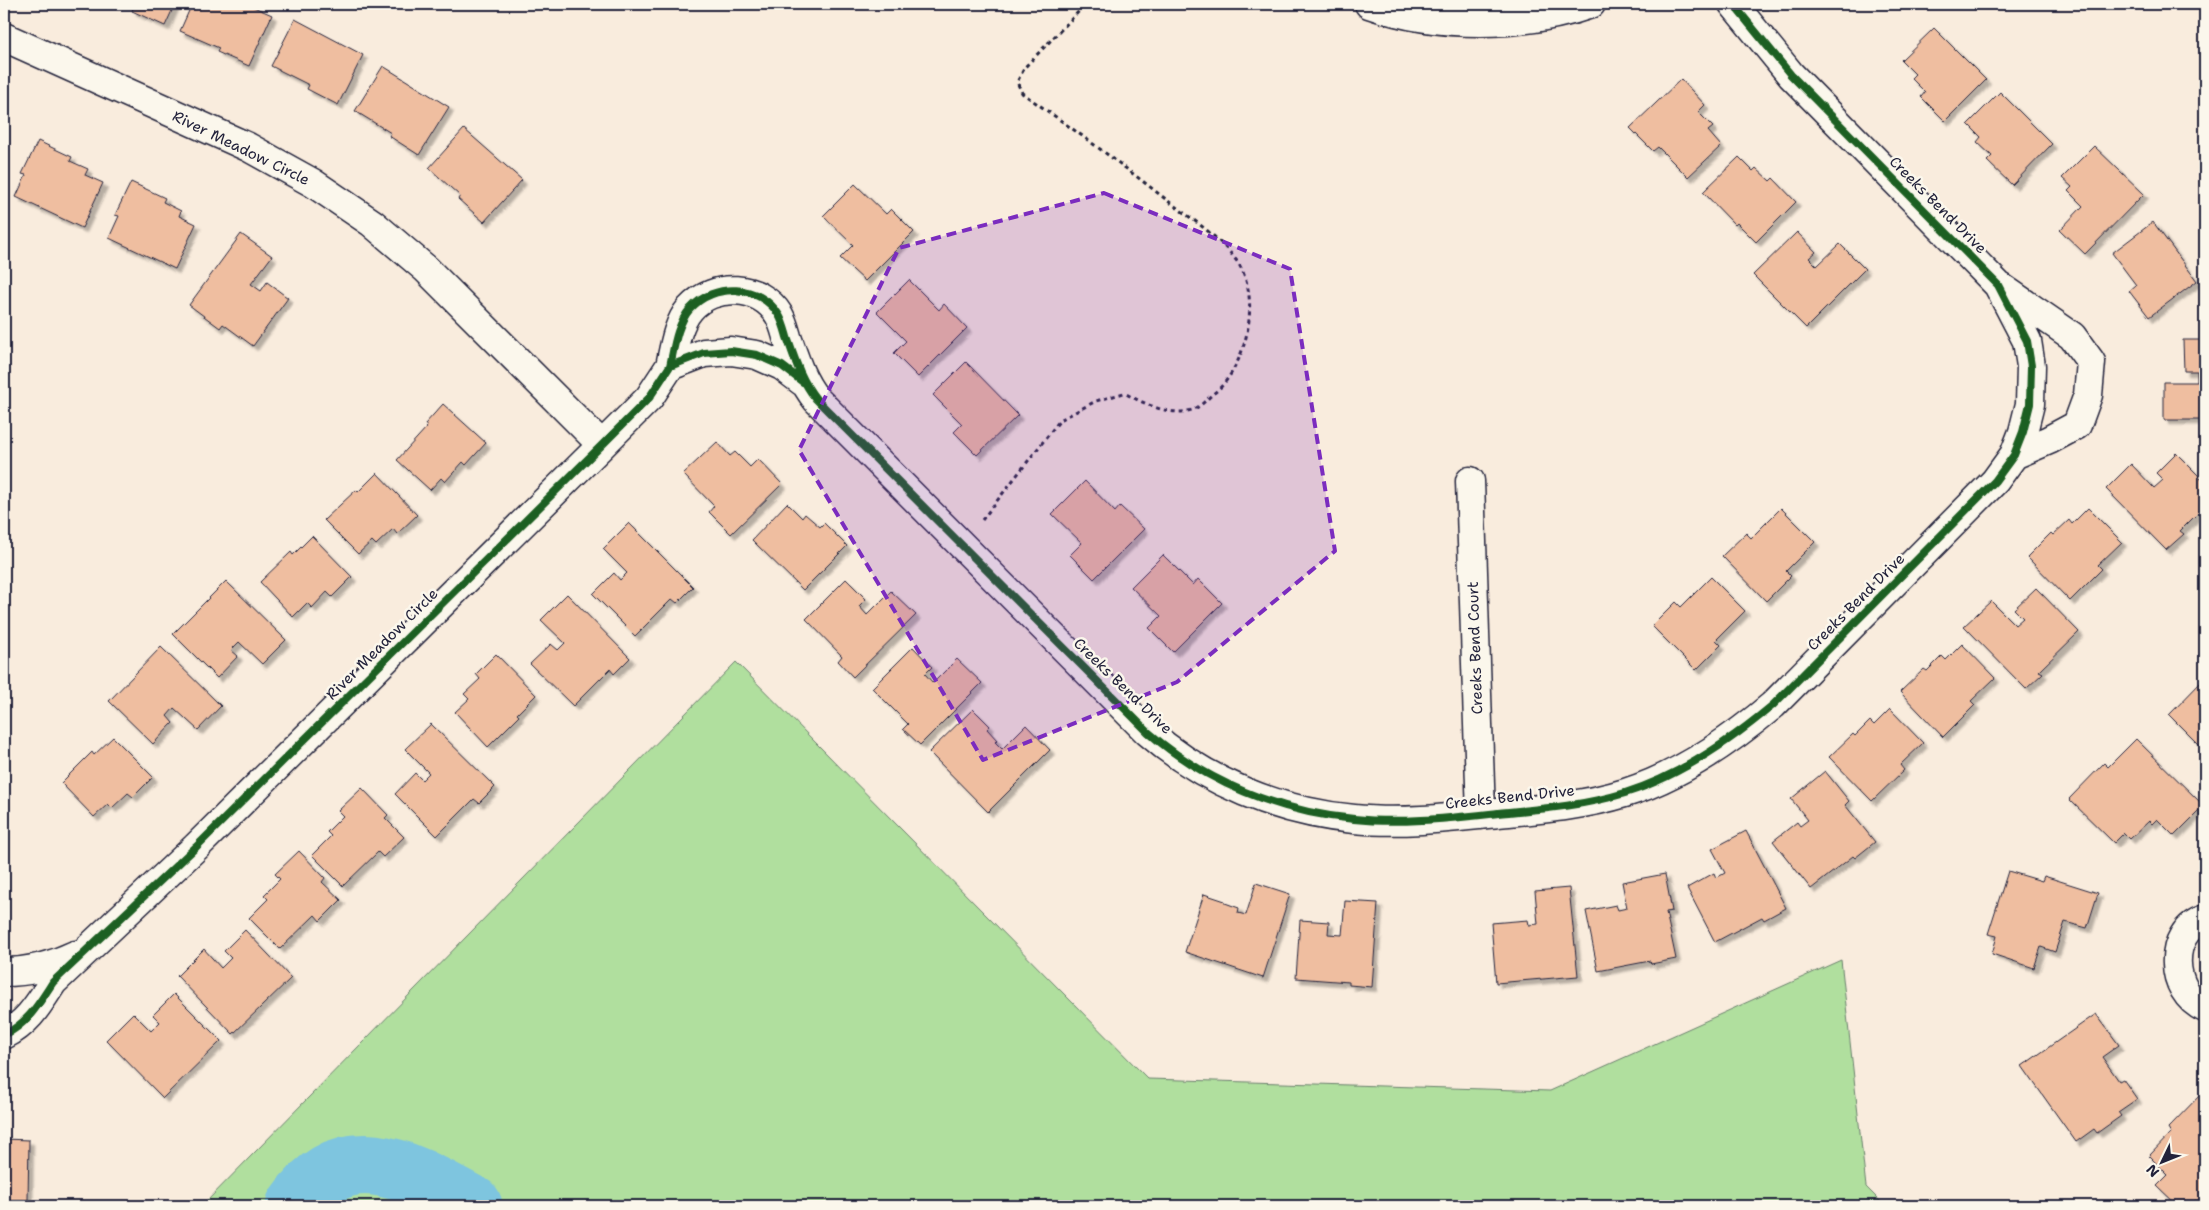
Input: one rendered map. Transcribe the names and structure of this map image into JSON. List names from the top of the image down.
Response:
{
  "streets": {
    "street": ["River Meadow Circle", "Creeks Bend Drive", "Creeks Bend Court"]
  },
  "crossings": [
    ["River Meadow Circle", "Creeks Bend Drive"],
    ["Creeks Bend Drive", "Creeks Bend Court"]
  ],
  "north": "bottom left"
}
